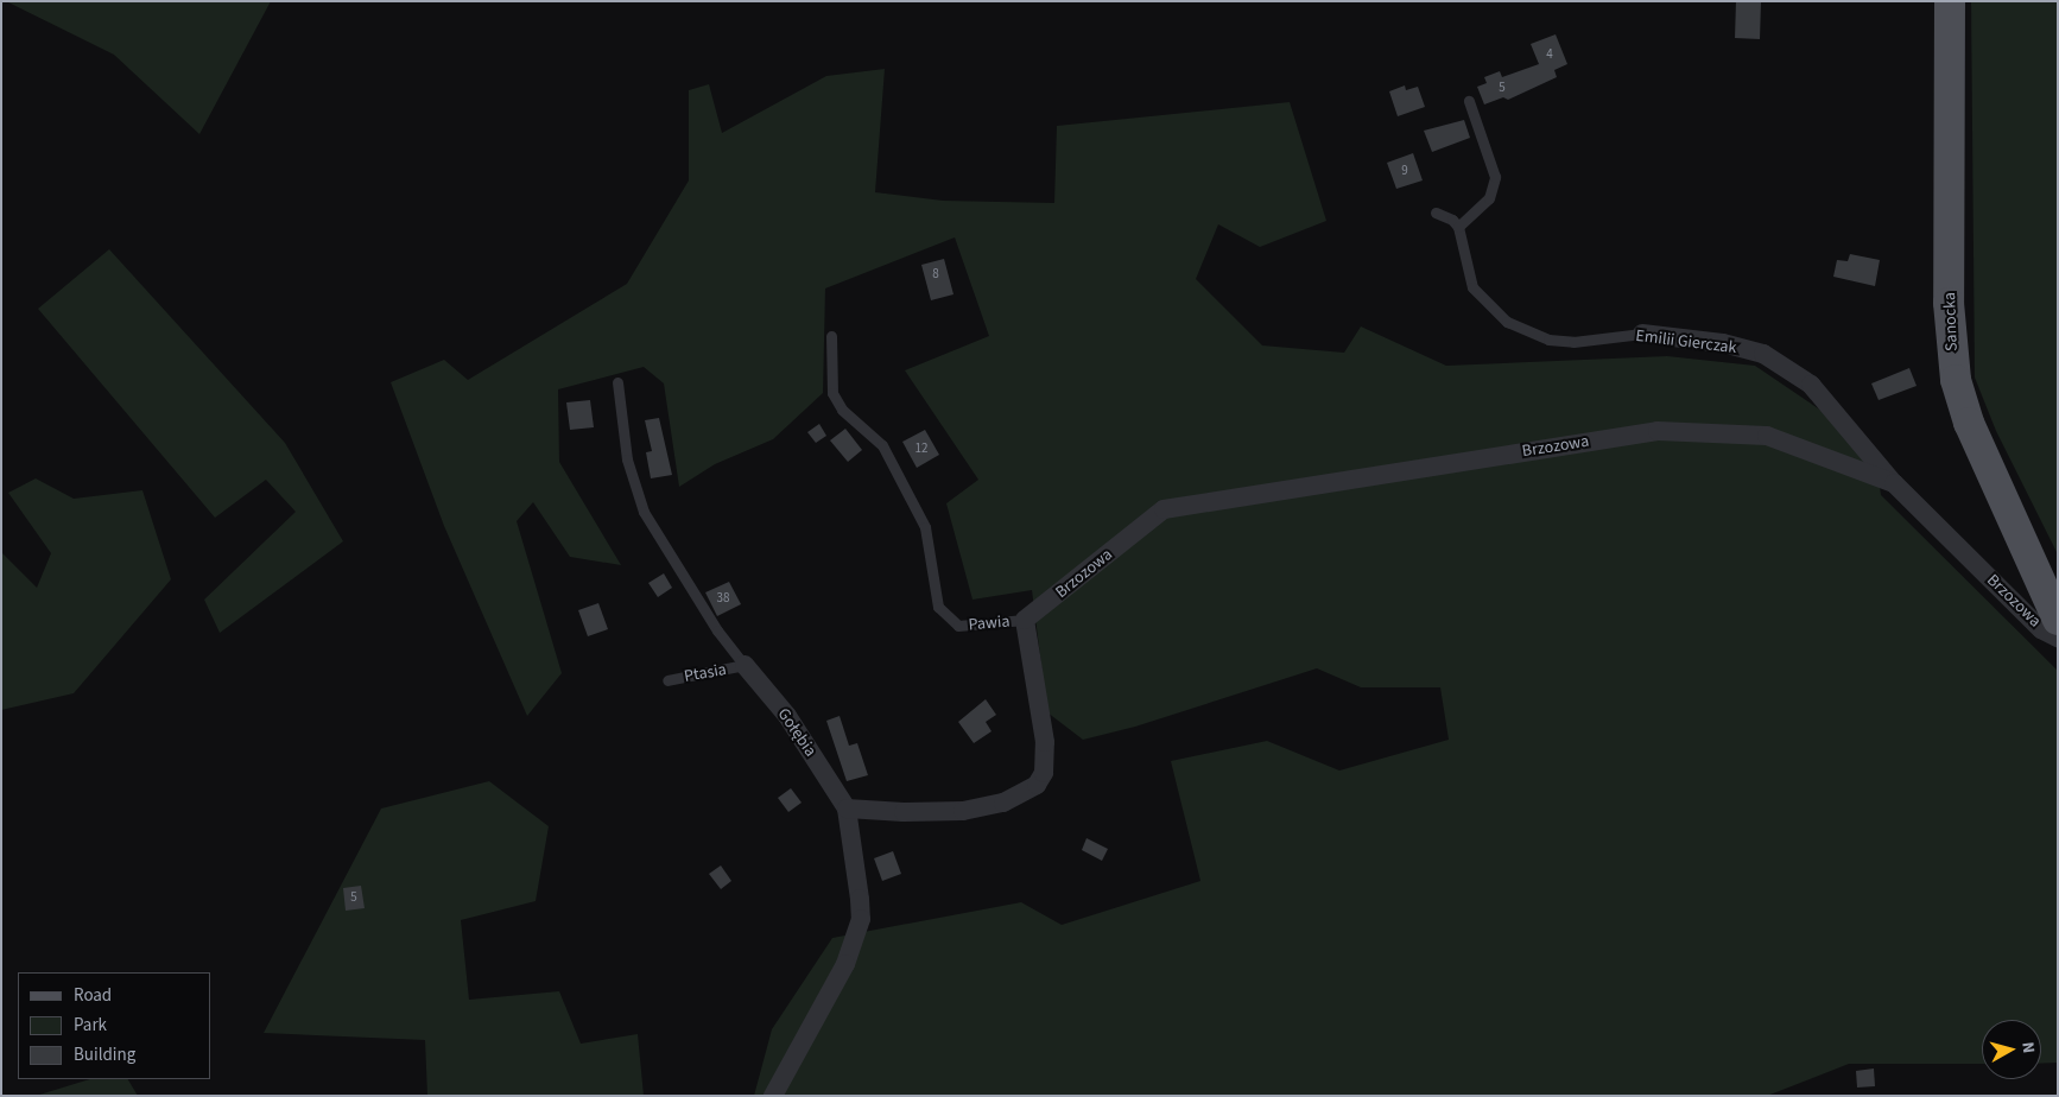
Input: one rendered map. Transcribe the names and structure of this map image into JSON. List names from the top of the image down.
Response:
{
  "streets": {
    "main road": ["Sanocka"],
    "street": [
      "Emilii Gierczak",
      "Brzozowa",
      "Pawia",
      "Gołębia"
    ],
    "lane": ["Ptasia"]
  },
  "crossings": [
    ["Emilii Gierczak", "Brzozowa"],
    ["Brzozowa", "Pawia"],
    ["Pawia", "Gołębia"],
    ["Ptasia", "Gołębia"]
  ],
  "house_numbers": [
    "4",
    "5",
    "9",
    "8",
    "12",
    "38",
    "5"
  ],
  "legend": ["Road", "Park", "Building"],
  "north": "right"
}
